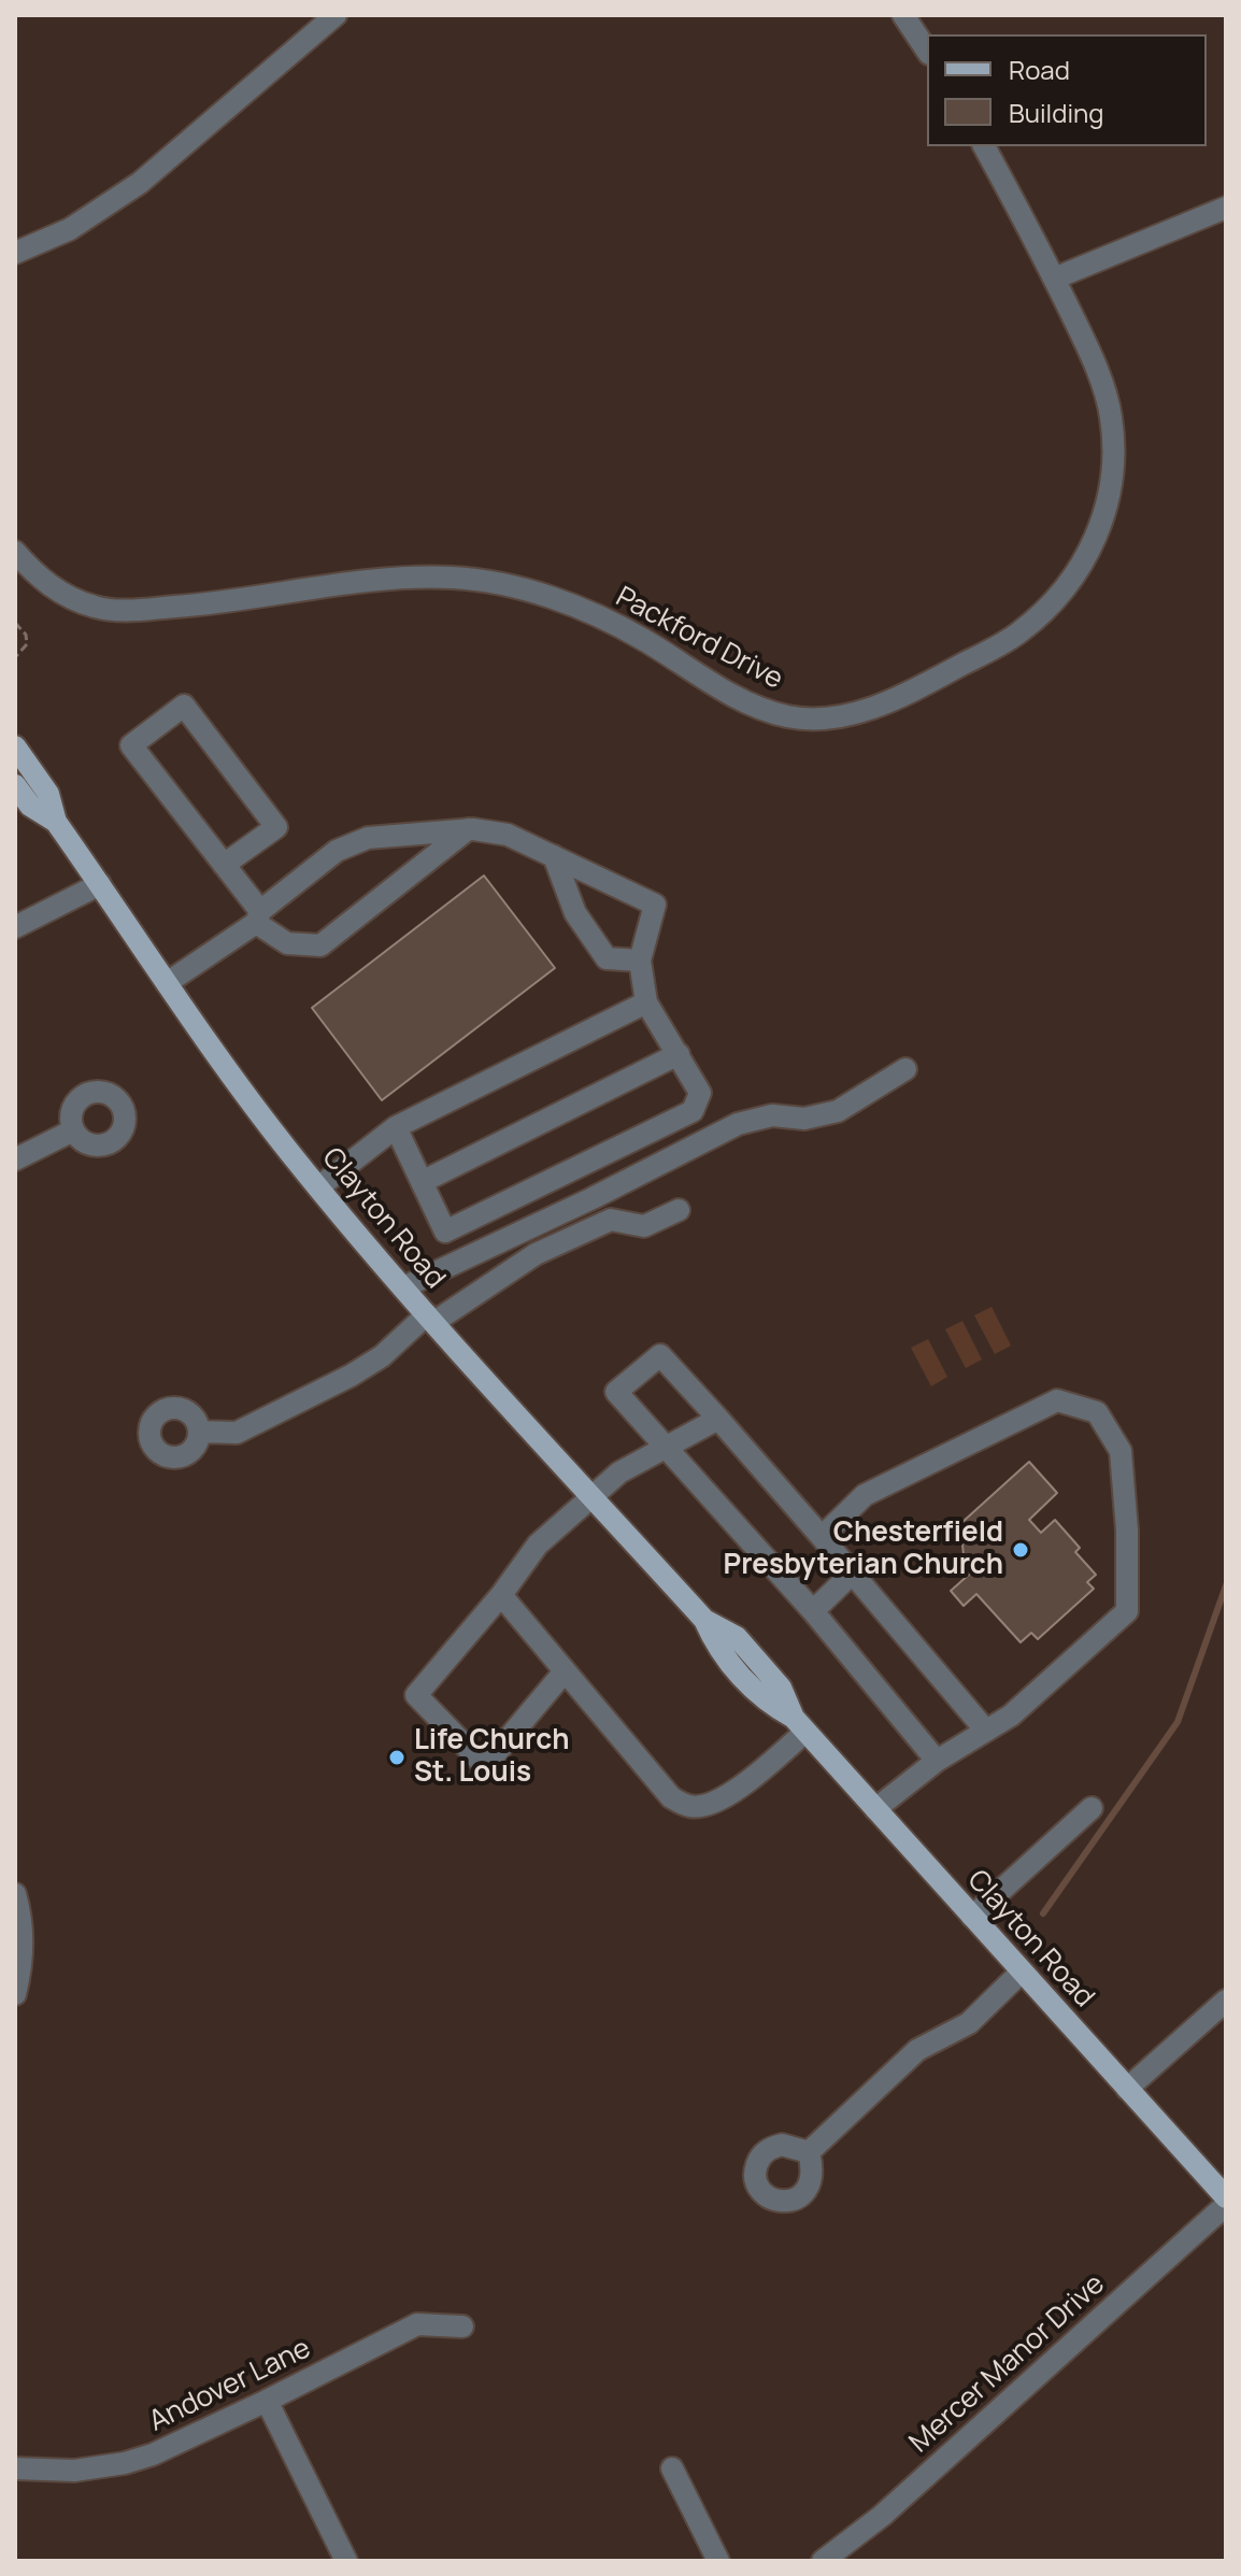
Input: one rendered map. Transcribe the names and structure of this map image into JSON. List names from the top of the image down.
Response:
{
  "streets": {
    "main road": ["Clayton Road"],
    "street": ["Packford Drive", "Mercer Manor Drive", "Andover Lane"]
  },
  "places": ["Chesterfield Presbyterian Church", "Life Church St. Louis"],
  "legend": ["Road", "Building"]
}
